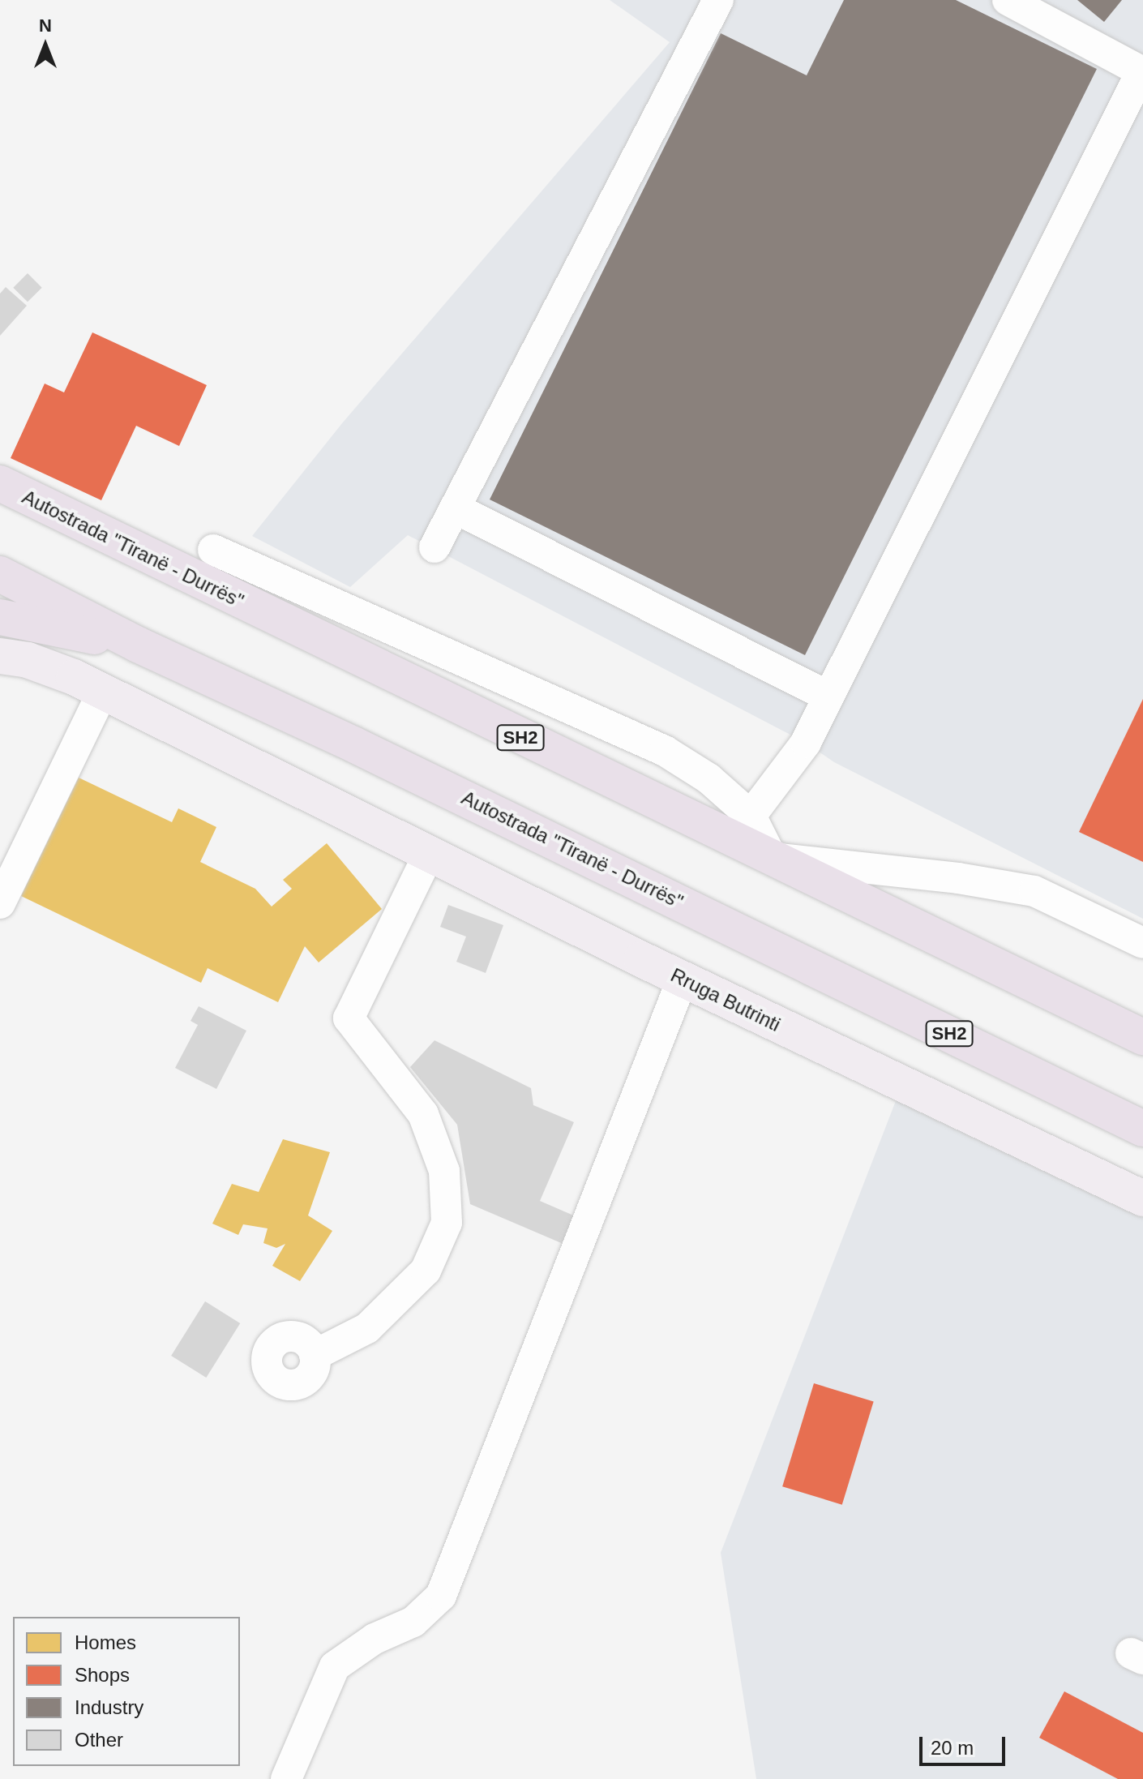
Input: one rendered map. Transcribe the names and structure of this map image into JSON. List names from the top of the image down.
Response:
{
  "streets": {
    "highway": ["Autostrada \"Tiranë - Durrës\"", "SH2"],
    "main road": ["Rruga Butrinti"]
  },
  "legend": [
    "Homes",
    "Shops",
    "Industry",
    "Other"
  ],
  "scale_bar": "20 m",
  "north": "top"
}
